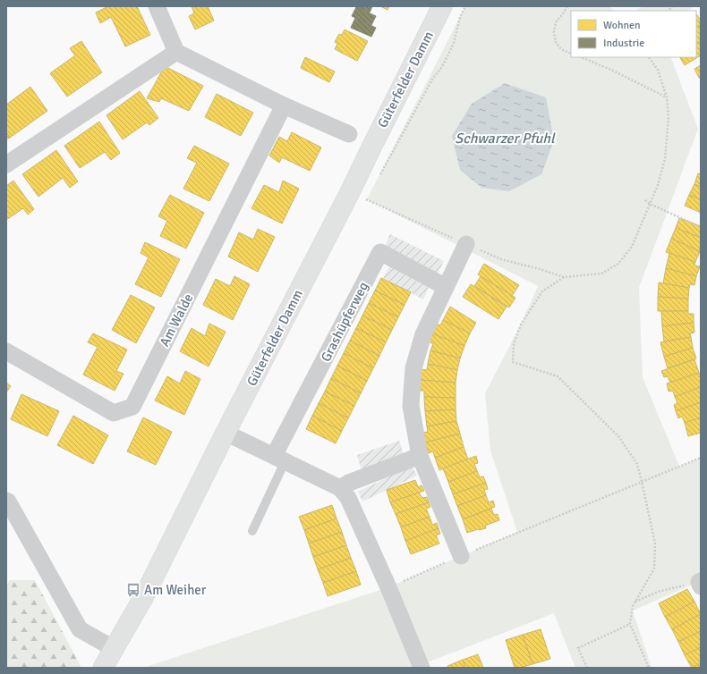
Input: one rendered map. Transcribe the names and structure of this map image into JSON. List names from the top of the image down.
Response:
{
  "streets": {
    "street": ["Güterfelder Damm", "Am Walde", "Grashüpferweg"]
  },
  "water": ["Schwarzer Pfuhl"],
  "places": {
    "bus stop": ["Am Weiher"]
  },
  "legend": ["Wohnen", "Industrie"]
}
